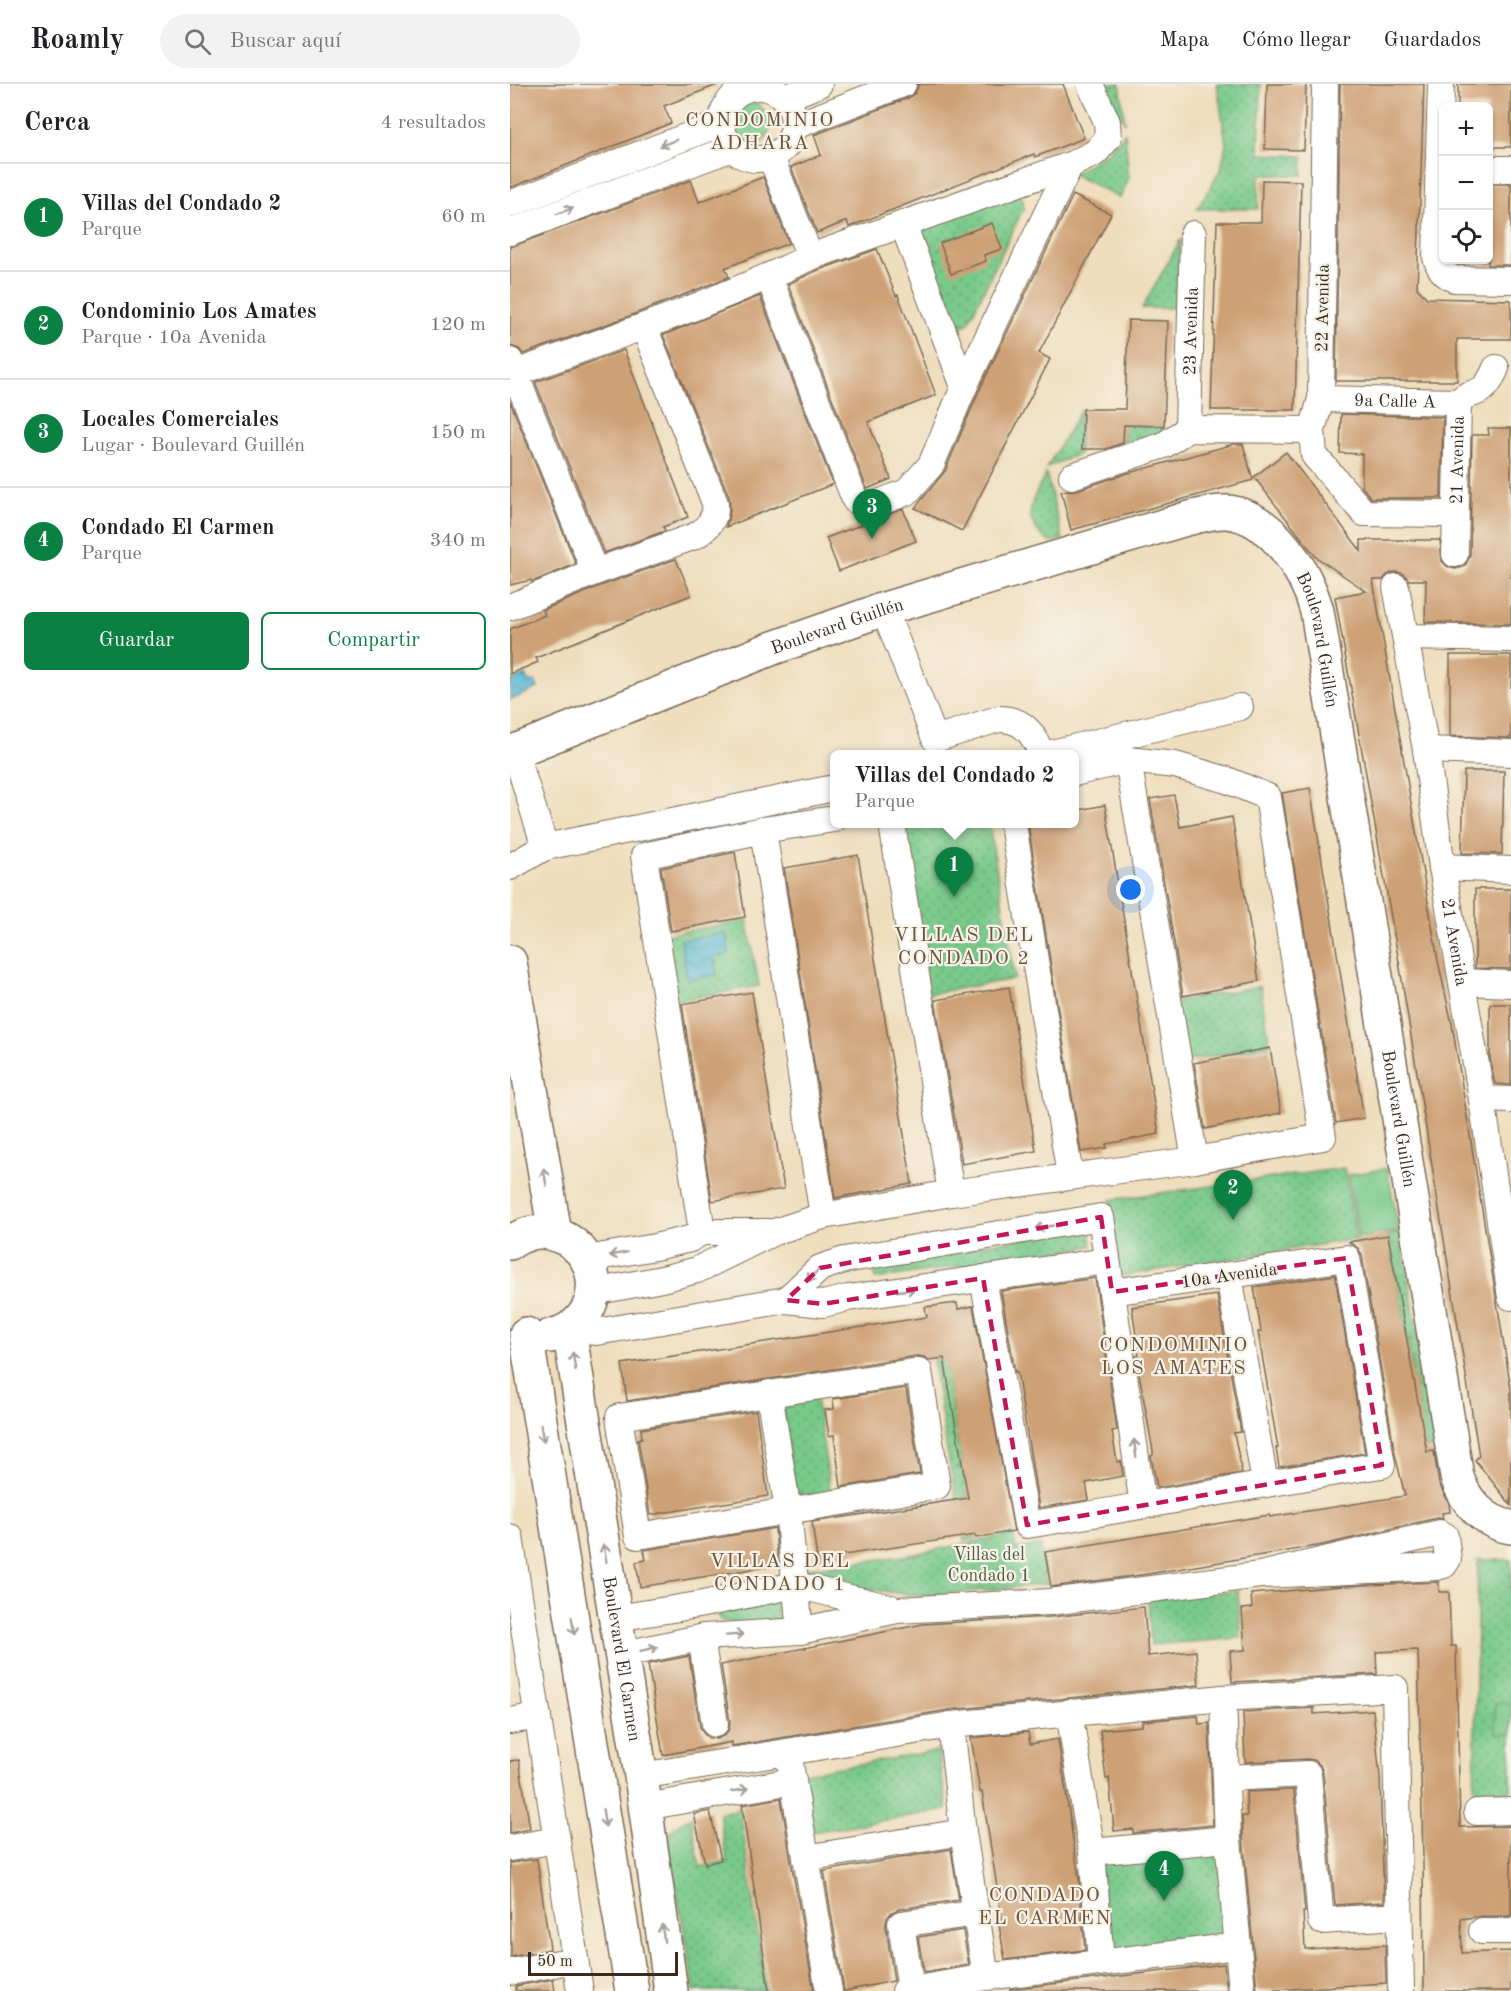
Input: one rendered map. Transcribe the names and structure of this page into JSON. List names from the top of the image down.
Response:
{
  "streets": {
    "main road": ["Boulevard Guillén", "Boulevard El Carmen"],
    "street": [
      "22 Avenida",
      "23 Avenida",
      "9a Calle A",
      "21 Avenida",
      "10a Avenida"
    ]
  },
  "crossings": [
    ["22 Avenida", "9a Calle A"],
    ["22 Avenida", "21 Avenida"],
    ["9a Calle A", "21 Avenida"]
  ],
  "districts": [
    "CONDOMINIO ADHARA",
    "VILLAS DEL CONDADO 2",
    "CONDOMINIO LOS AMATES",
    "VILLAS DEL CONDADO 1",
    "CONDADO EL CARMEN"
  ],
  "parks": ["Villas del Condado 1"],
  "scale_bar": "50 m",
  "page": {
    "header": "Roamly",
    "search": "Buscar aquí",
    "nav": ["Mapa", "Cómo llegar", "Guardados"],
    "heading": ["Cerca", "4 resultados"],
    "map_buttons": ["+", "−"],
    "list": [
      {
        "mark": "1",
        "name": "Villas del Condado 2",
        "note": "Parque",
        "value": "60 m"
      },
      {
        "mark": "2",
        "name": "Condominio Los Amates",
        "note": "Parque · 10a Avenida",
        "value": "120 m"
      },
      {
        "mark": "3",
        "name": "Locales Comerciales",
        "note": "Lugar · Boulevard Guillén",
        "value": "150 m"
      },
      {
        "mark": "4",
        "name": "Condado El Carmen",
        "note": "Parque",
        "value": "340 m"
      }
    ],
    "pins": [
      "3",
      "1",
      "2",
      "4"
    ],
    "buttons": ["Guardar", "Compartir"],
    "popup": ["Villas del Condado 2", "Parque"],
    "scale": "50 m"
  }
}
